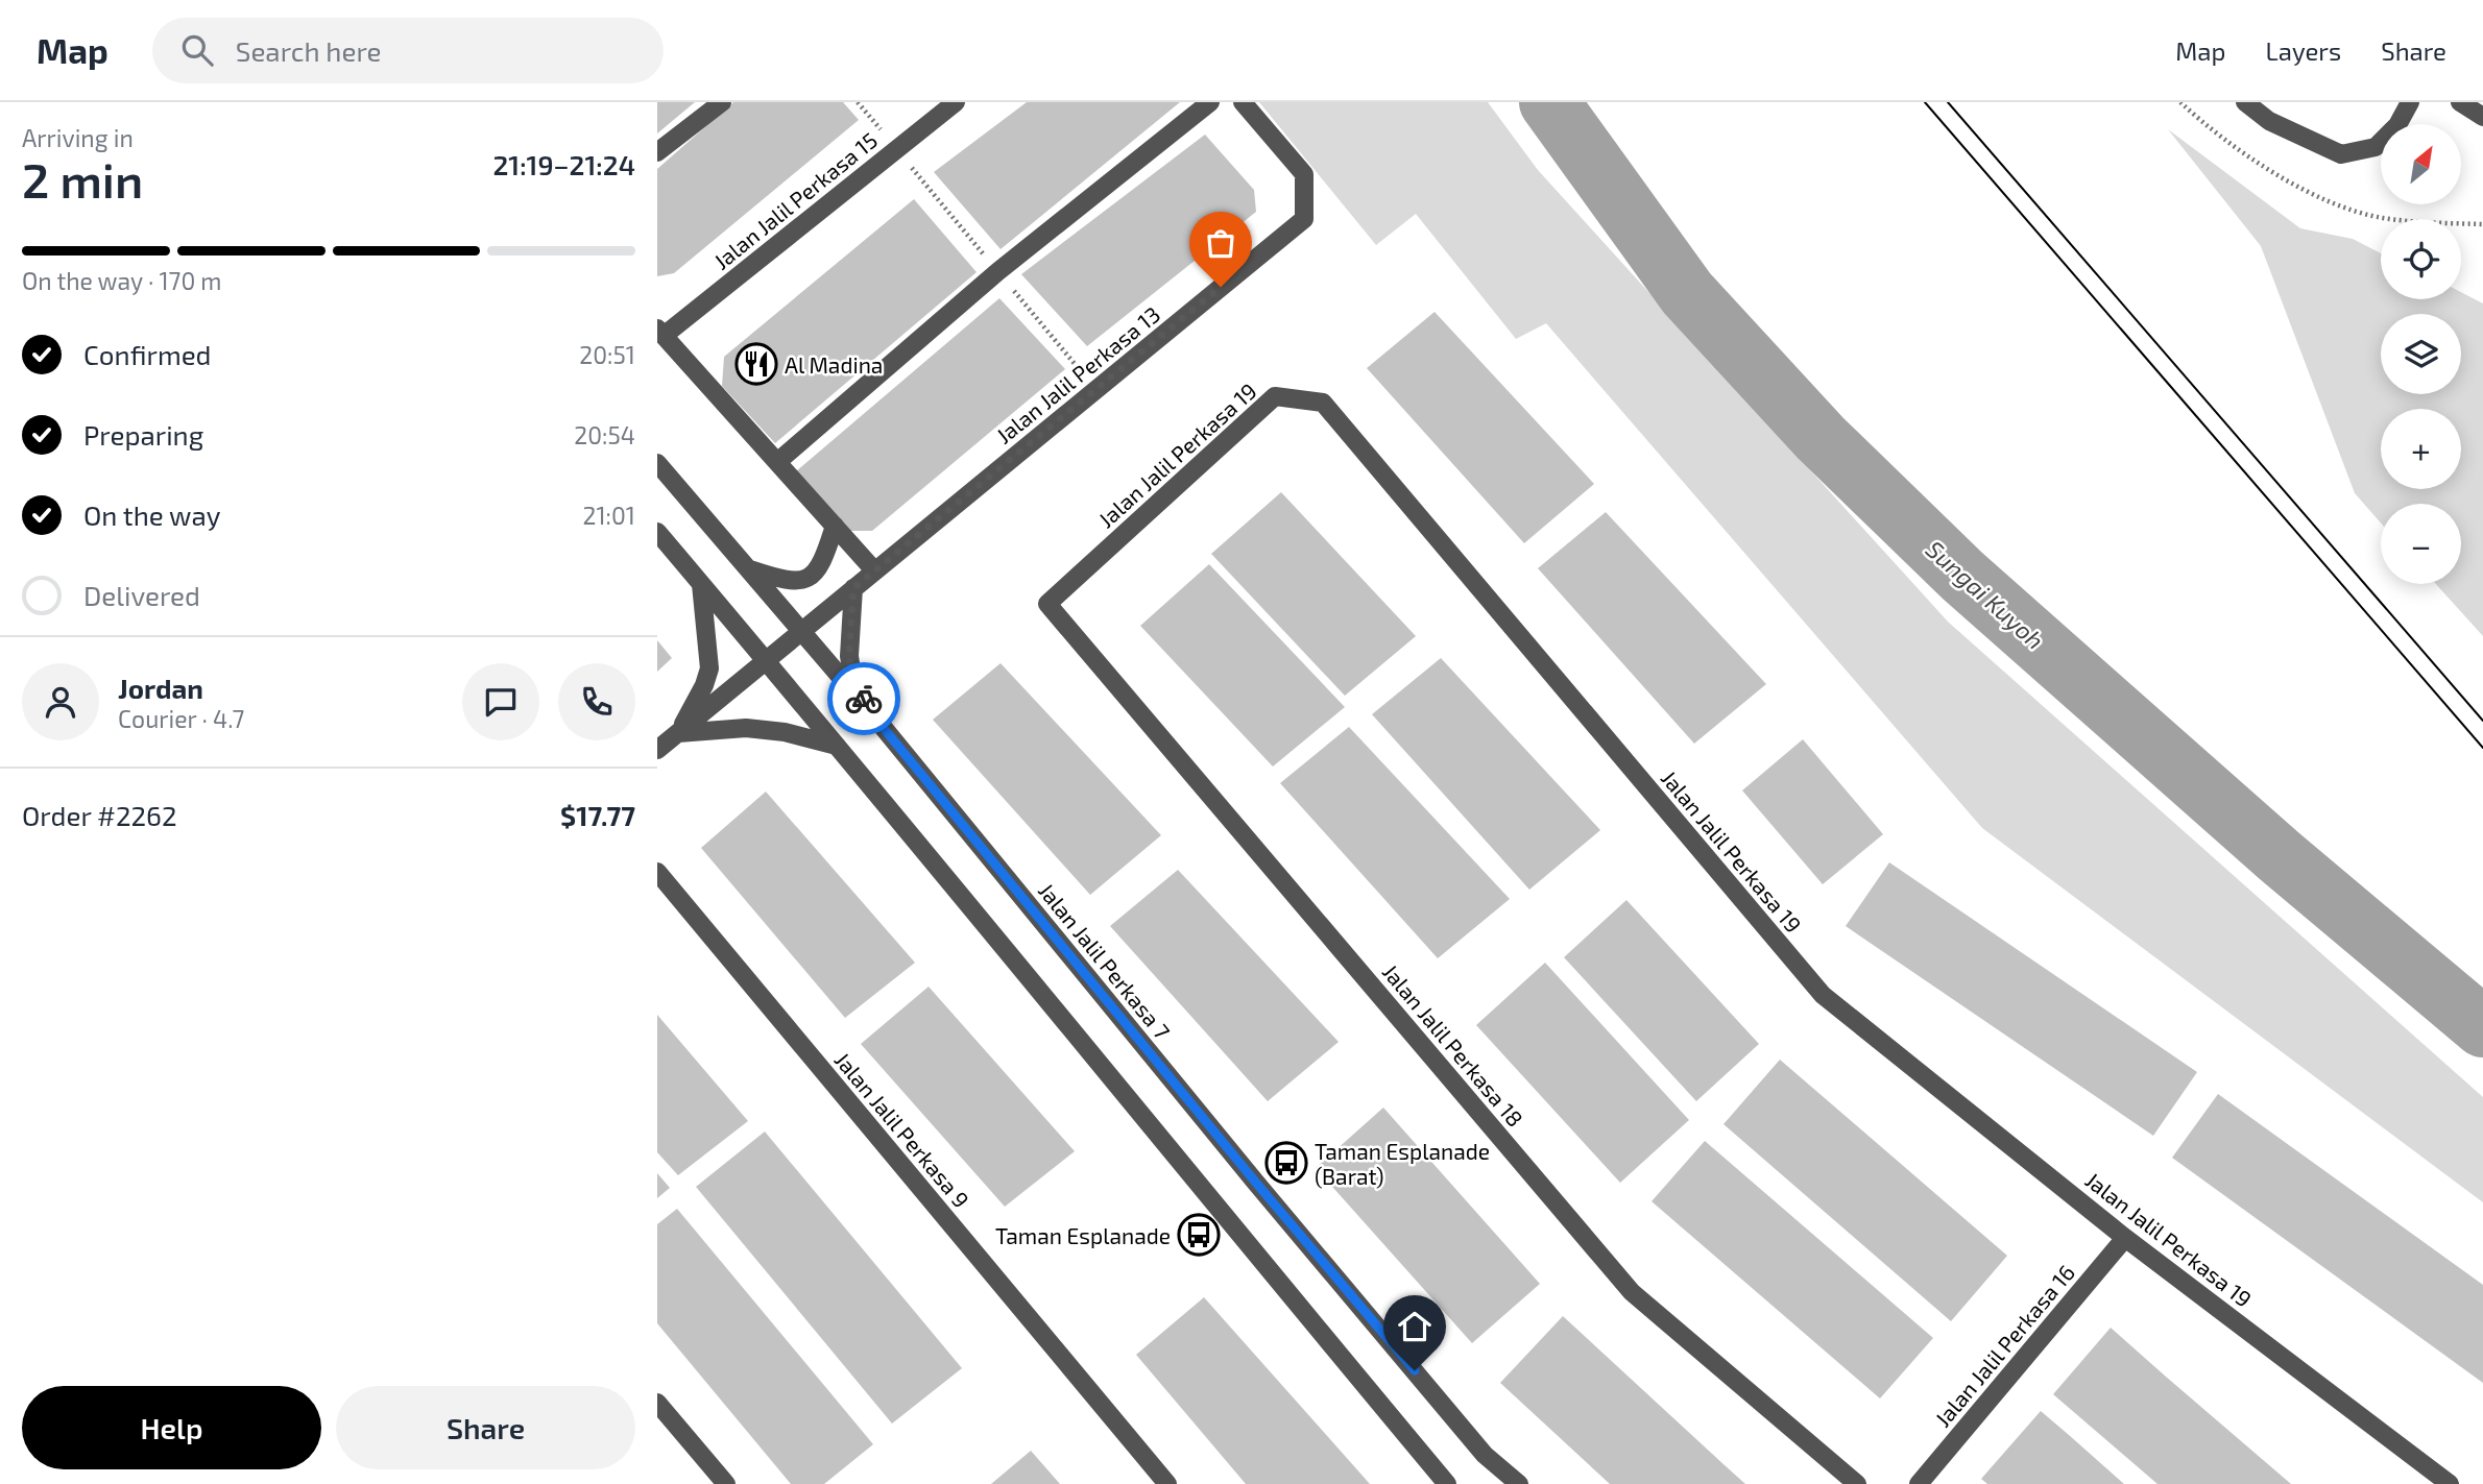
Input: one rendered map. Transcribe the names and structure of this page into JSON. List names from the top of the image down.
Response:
{
  "streets": {
    "street": [
      "Jalan Jalil Perkasa 15",
      "Jalan Jalil Perkasa 13",
      "Jalan Jalil Perkasa 19",
      "Jalan Jalil Perkasa 7",
      "Jalan Jalil Perkasa 18",
      "Jalan Jalil Perkasa 9",
      "Jalan Jalil Perkasa 16"
    ]
  },
  "crossings": [
    ["Jalan Jalil Perkasa 13", "Jalan Jalil Perkasa 7"],
    ["Jalan Jalil Perkasa 19", "Jalan Jalil Perkasa 18"],
    ["Jalan Jalil Perkasa 19", "Jalan Jalil Perkasa 16"]
  ],
  "water": ["Sungai Kuyoh"],
  "places": {
    "restaurant": ["Al Madina"],
    "bus stop": ["Taman Esplanade (Barat)", "Taman Esplanade"]
  },
  "north": "top right",
  "page": {
    "header": "Map",
    "search": "Search here",
    "nav": ["Map", "Layers", "Share"],
    "heading": ["2 min", "Arriving in", "21:19–21:24"],
    "panel": [
      "Jordan",
      "Courier · 4.7",
      "Order #2262",
      "$17.77"
    ],
    "map_buttons": ["+", "−"],
    "bar": "On the way · 170 m",
    "list": [
      ["Confirmed", "20:51"],
      ["Preparing", "20:54"],
      ["On the way", "21:01"],
      "Delivered"
    ],
    "buttons": ["Help", "Share"]
  }
}
